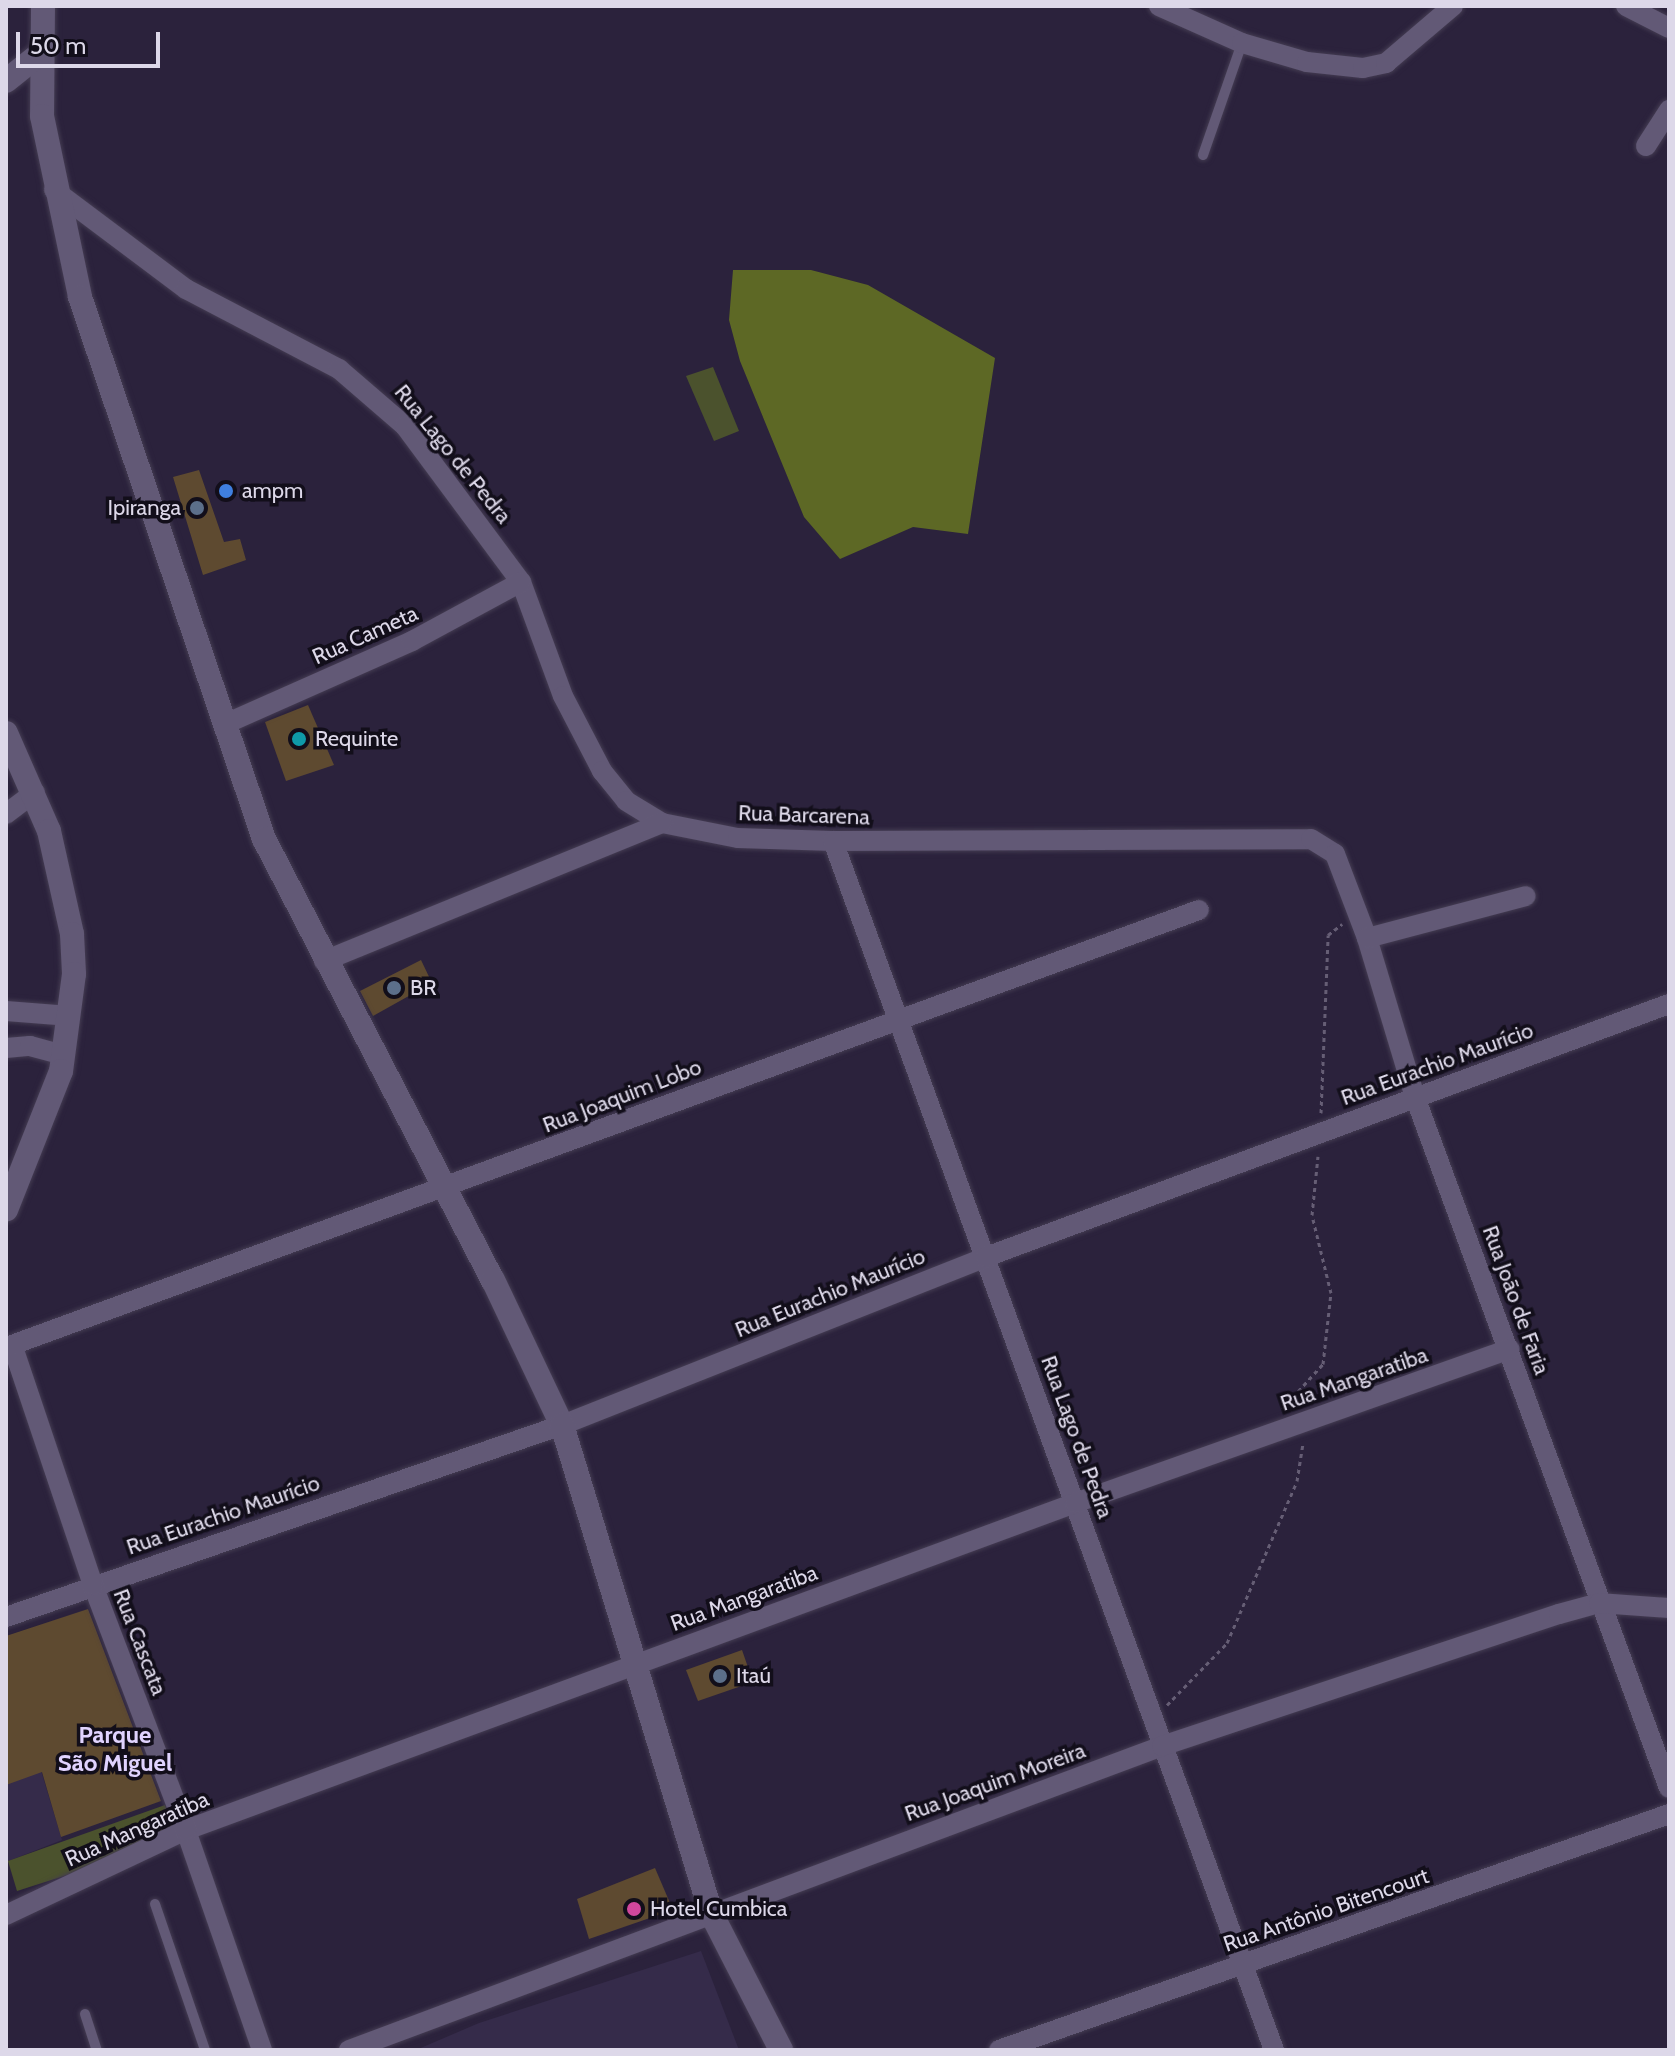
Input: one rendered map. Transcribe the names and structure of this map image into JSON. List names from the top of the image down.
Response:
{
  "streets": {
    "street": [
      "Rua Lago de Pedra",
      "Rua Cameta",
      "Rua Barcarena",
      "Rua Eurachio Maurício",
      "Rua Joaquim Lobo",
      "Rua João de Faria",
      "Rua Mangaratiba",
      "Rua Cascata",
      "Rua Joaquim Moreira",
      "Rua Antônio Bitencourt"
    ]
  },
  "crossings": [
    ["Rua Lago de Pedra", "Rua Cameta"],
    ["Rua Lago de Pedra", "Rua Barcarena"],
    ["Rua Lago de Pedra", "Rua Eurachio Maurício"],
    ["Rua Lago de Pedra", "Rua Joaquim Lobo"],
    ["Rua Lago de Pedra", "Rua Mangaratiba"],
    ["Rua Lago de Pedra", "Rua Joaquim Moreira"],
    ["Rua Lago de Pedra", "Rua Antônio Bitencourt"],
    ["Rua Barcarena", "Rua João de Faria"],
    ["Rua Eurachio Maurício", "Rua João de Faria"],
    ["Rua Eurachio Maurício", "Rua Cascata"],
    ["Rua Joaquim Lobo", "Rua Cascata"],
    ["Rua João de Faria", "Rua Mangaratiba"],
    ["Rua João de Faria", "Rua Joaquim Moreira"],
    ["Rua Mangaratiba", "Rua Cascata"]
  ],
  "districts": ["Parque São Miguel"],
  "places": [
    "ampm",
    "Ipiranga",
    "Requinte",
    "BR",
    "Itaú",
    "Hotel Cumbica"
  ],
  "scale_bar": "50 m"
}
